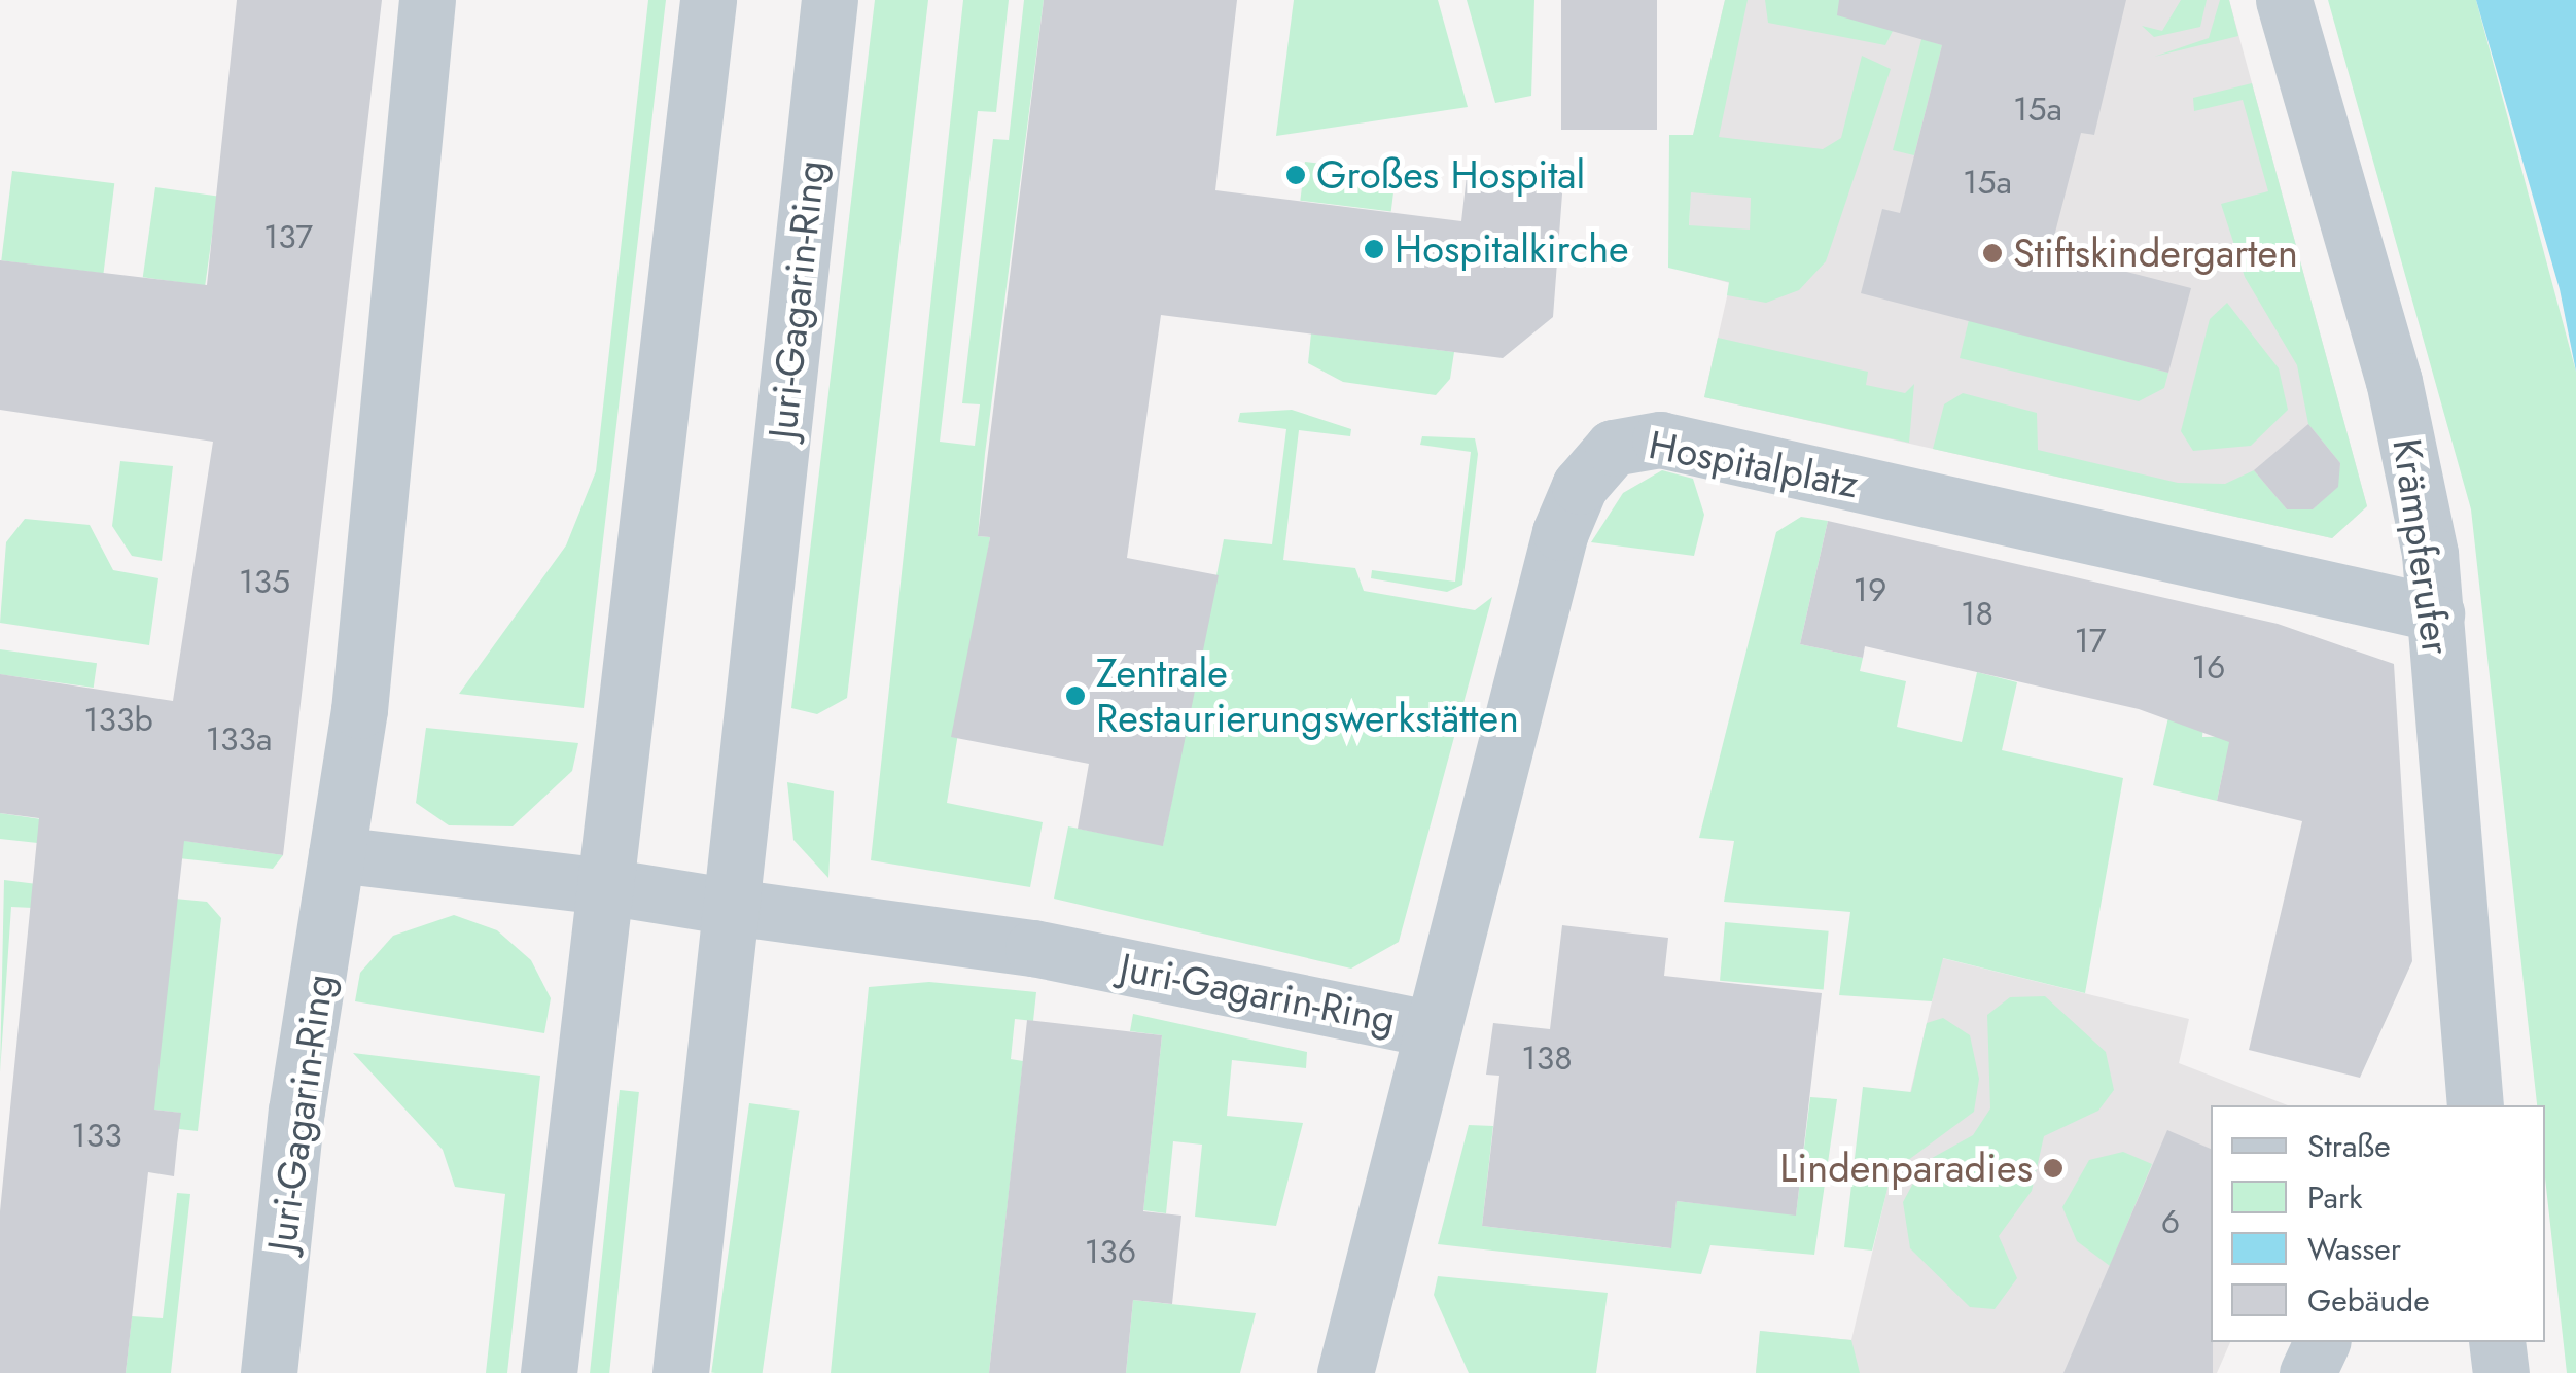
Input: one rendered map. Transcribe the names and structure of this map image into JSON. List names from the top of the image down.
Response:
{
  "streets": {
    "street": ["Juri-Gagarin-Ring", "Hospitalplatz", "Krämpferufer"]
  },
  "crossings": [
    ["Juri-Gagarin-Ring", "Hospitalplatz"],
    ["Hospitalplatz", "Krämpferufer"]
  ],
  "places": [
    "Großes Hospital",
    "Hospitalkirche",
    "Stiftskindergarten",
    "Zentrale Restaurierungswerkstätten",
    "Lindenparadies"
  ],
  "house_numbers": [
    "15a",
    "15a",
    "137",
    "135",
    "19",
    "18",
    "17",
    "16",
    "133b",
    "133a",
    "138",
    "133",
    "6",
    "136"
  ],
  "legend": [
    "Straße",
    "Park",
    "Wasser",
    "Gebäude"
  ]
}
